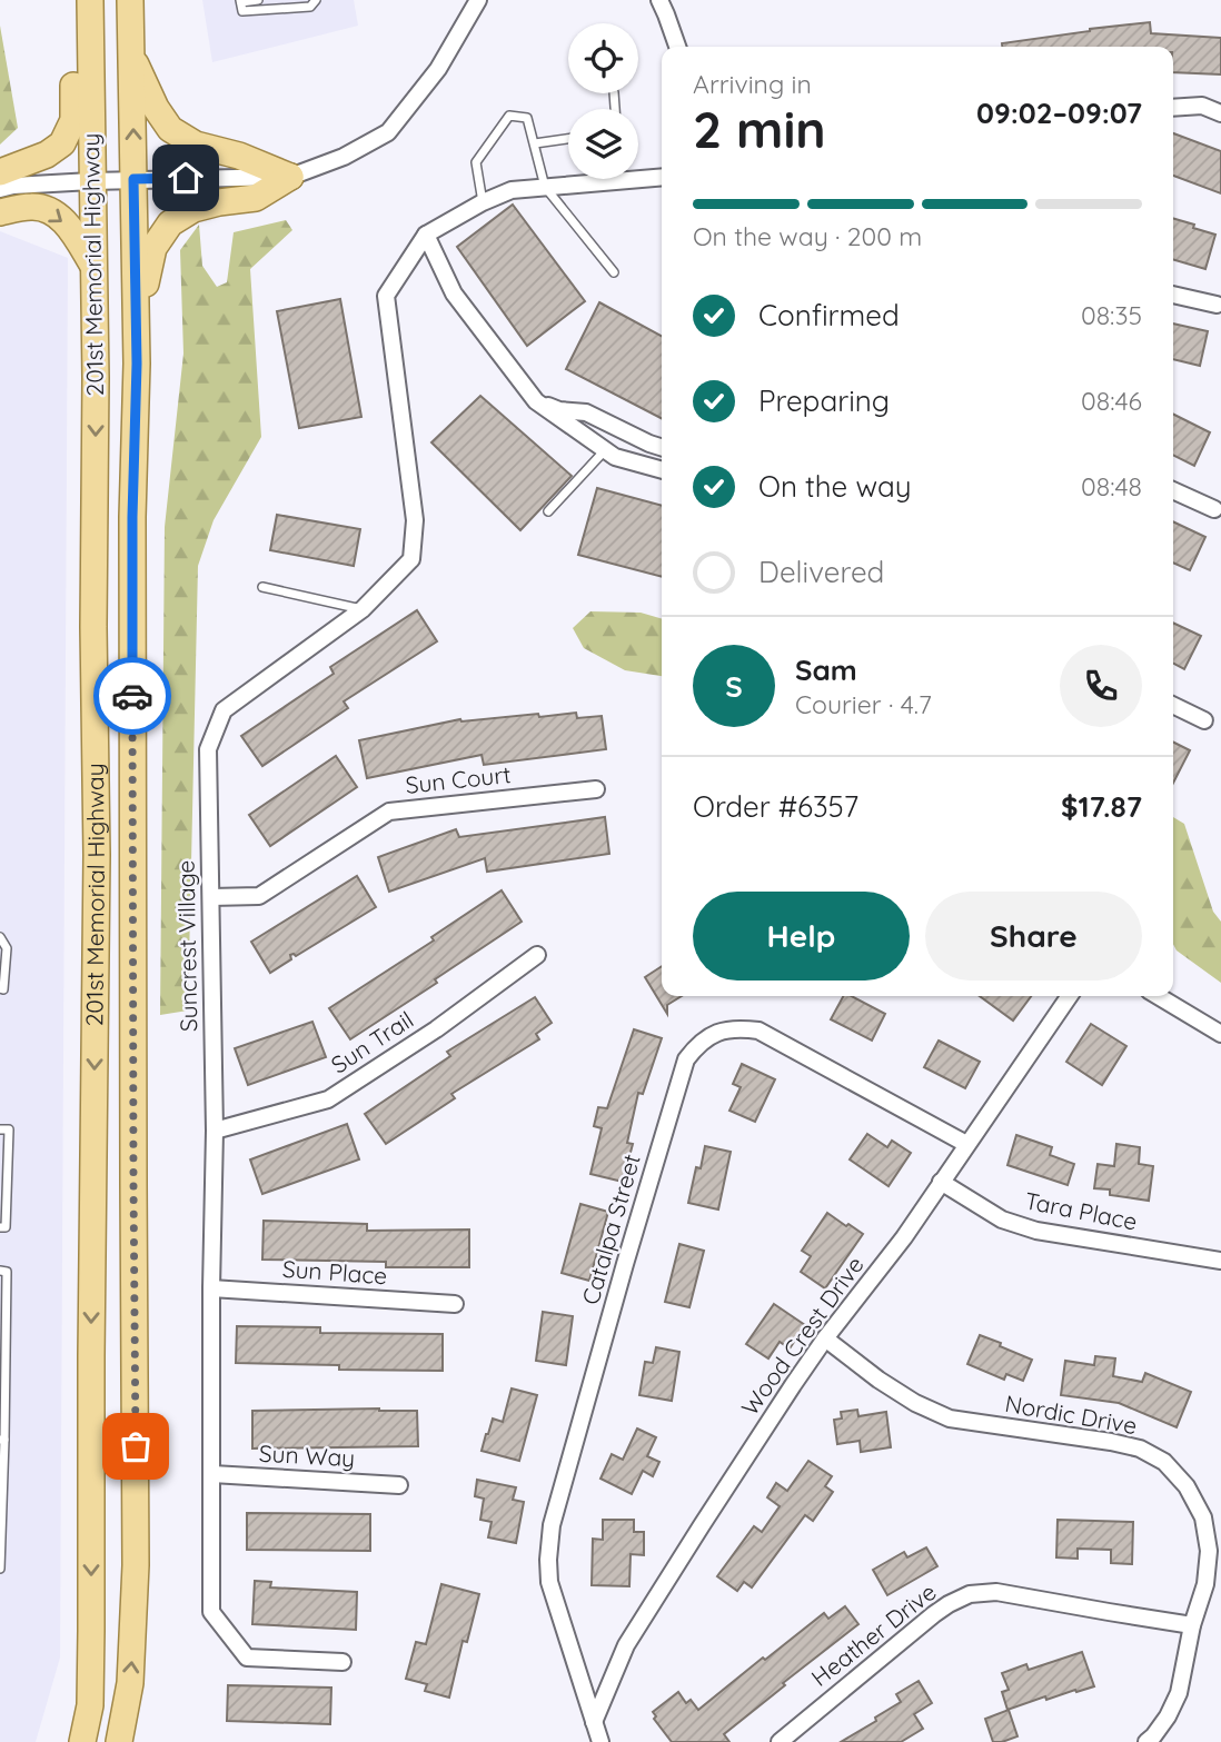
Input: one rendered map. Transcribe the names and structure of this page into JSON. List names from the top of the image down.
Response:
{
  "streets": {
    "main road": ["201st Memorial Highway"],
    "street": [
      "Sun Court",
      "Suncrest Village",
      "Sun Trail",
      "Tara Place",
      "Catalpa Street",
      "Sun Place",
      "Wood Crest Drive",
      "Nordic Drive",
      "Sun Way",
      "Heather Drive"
    ]
  },
  "crossings": [
    ["Sun Court", "Suncrest Village"],
    ["Suncrest Village", "Sun Trail"],
    ["Suncrest Village", "Sun Place"],
    ["Suncrest Village", "Sun Way"],
    ["Tara Place", "Wood Crest Drive"],
    ["Catalpa Street", "Wood Crest Drive"],
    ["Wood Crest Drive", "Nordic Drive"],
    ["Nordic Drive", "Heather Drive"]
  ],
  "page": {
    "heading": ["2 min", "Arriving in", "09:02–09:07"],
    "panel": [
      "Sam",
      "Courier · 4.7",
      "Order #6357",
      "$17.87"
    ],
    "bar": "On the way · 200 m",
    "list": [
      ["Confirmed", "08:35"],
      ["Preparing", "08:46"],
      ["On the way", "08:48"],
      "Delivered"
    ],
    "round": "S",
    "buttons": ["Help", "Share"]
  }
}
